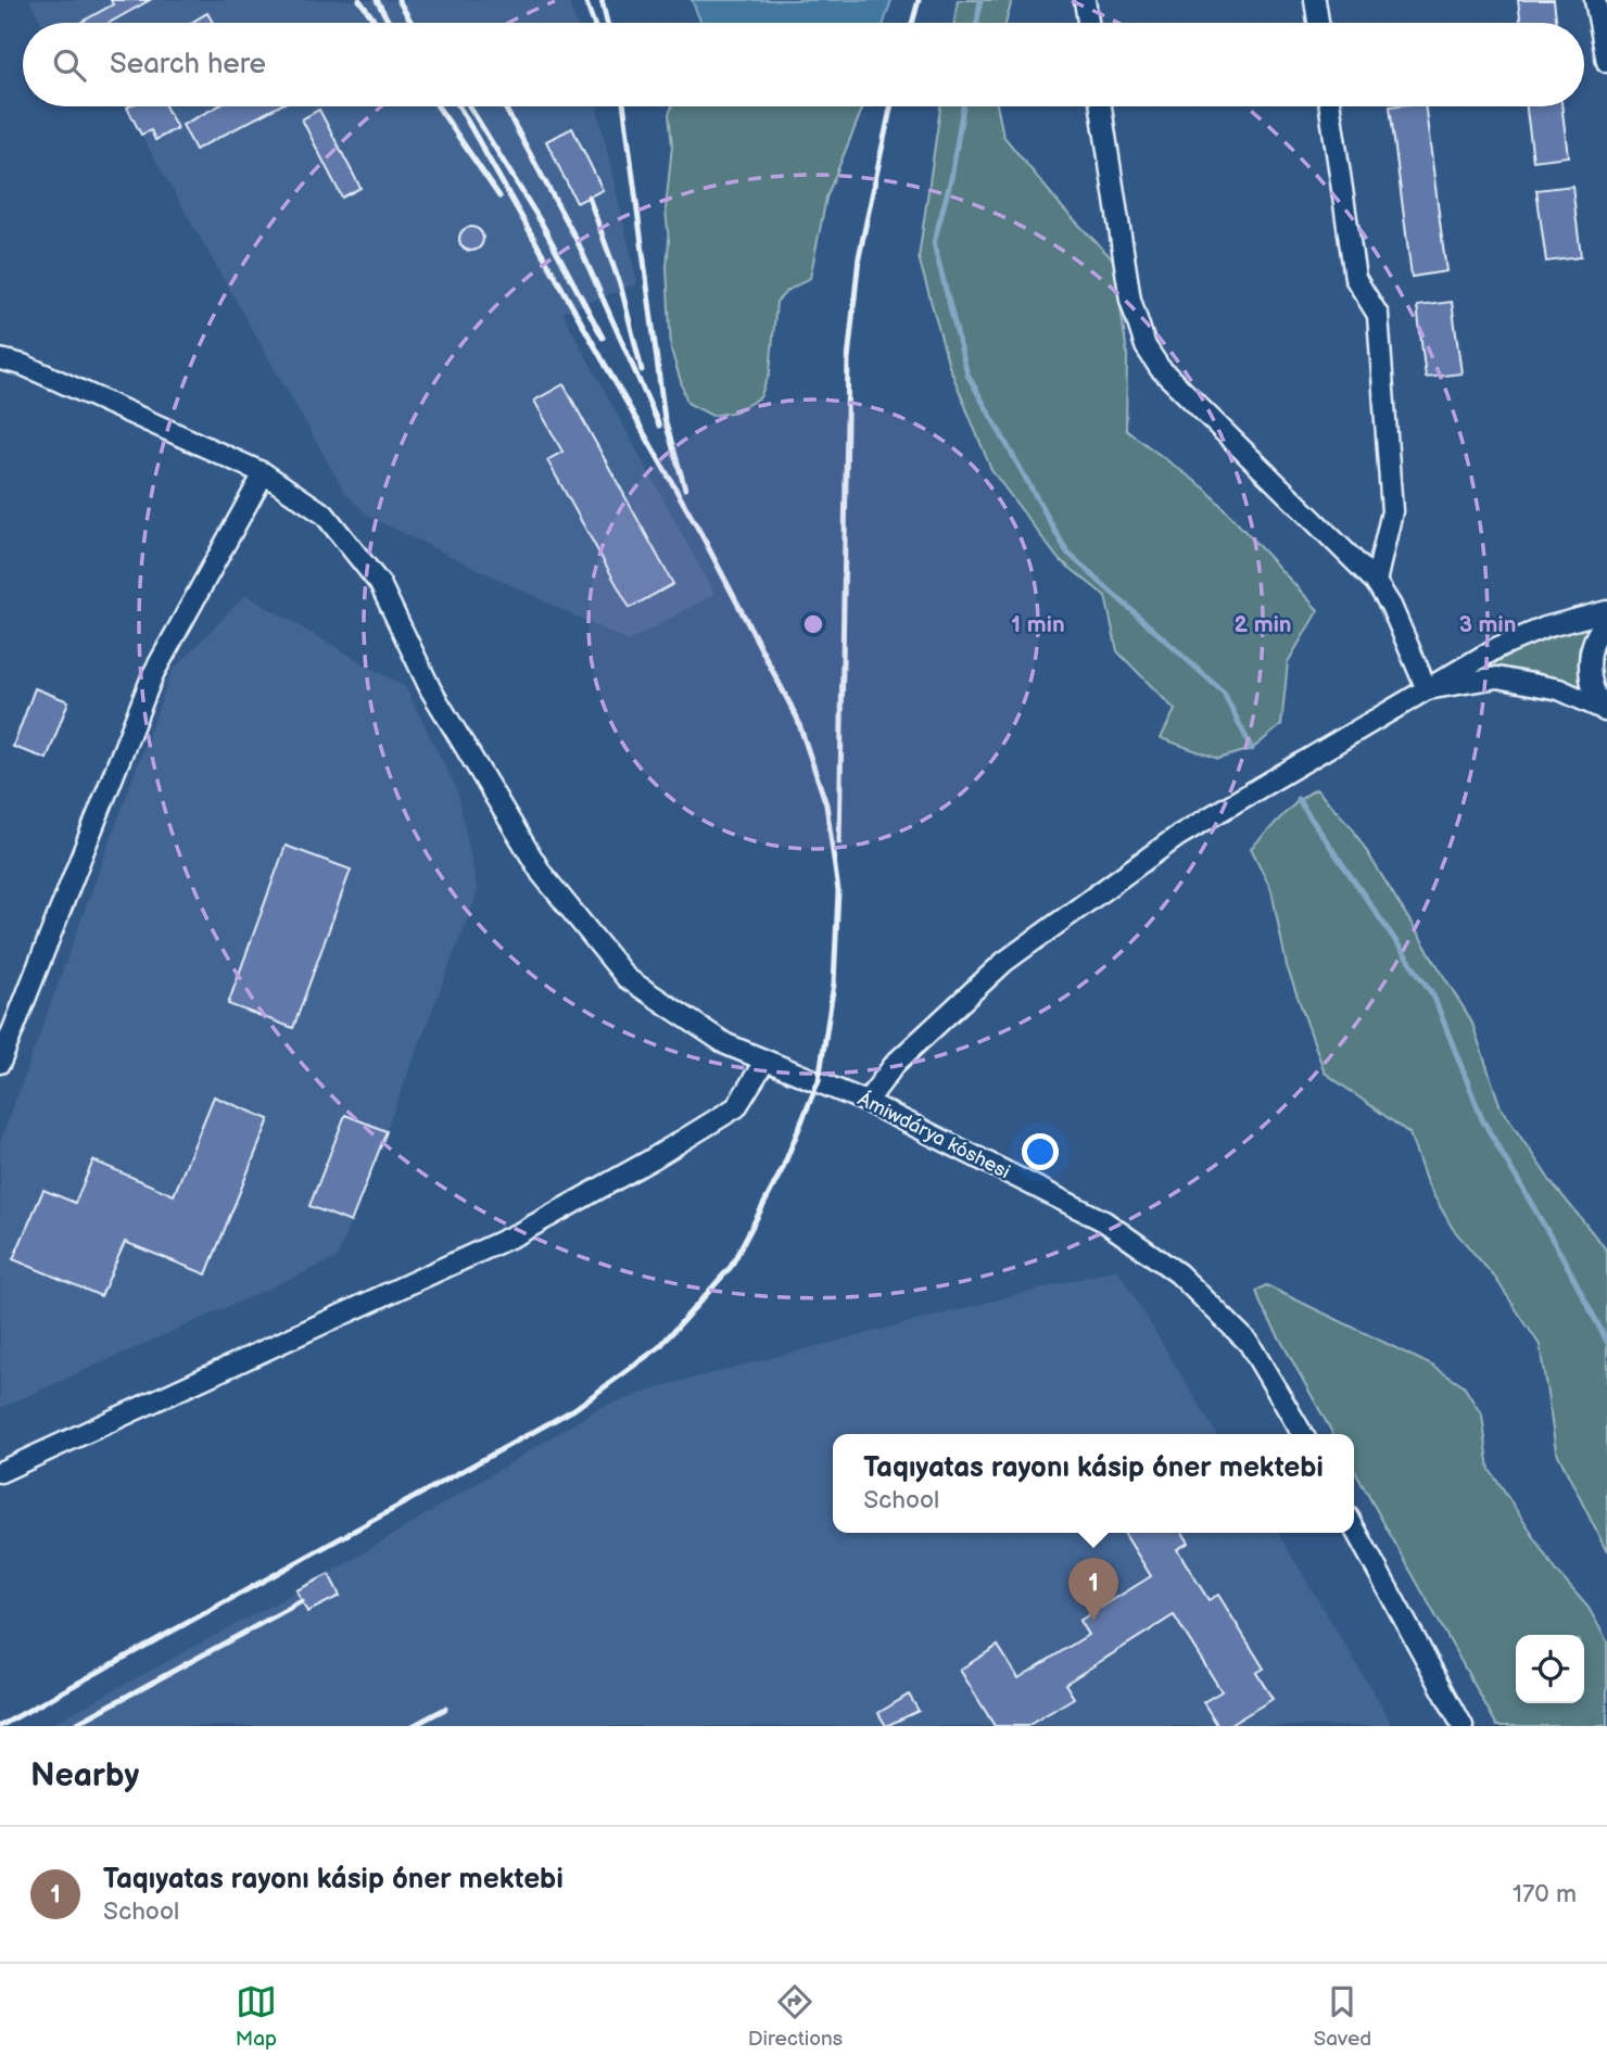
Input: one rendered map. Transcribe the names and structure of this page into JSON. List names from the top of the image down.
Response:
{
  "streets": {
    "street": ["Ámiwdárya kóshesi"]
  },
  "page": {
    "search": "Search here",
    "popup": ["Taqıyatas rayonı kásip óner mektebi", "School"],
    "pins": "1",
    "heading": "Nearby",
    "list": [
      {
        "mark": "1",
        "name": "Taqıyatas rayonı kásip óner mektebi",
        "note": "School",
        "value": "170 m"
      }
    ],
    "nav": ["Map", "Directions", "Saved"]
  },
  "rings": ["1 min", "2 min", "3 min"]
}
